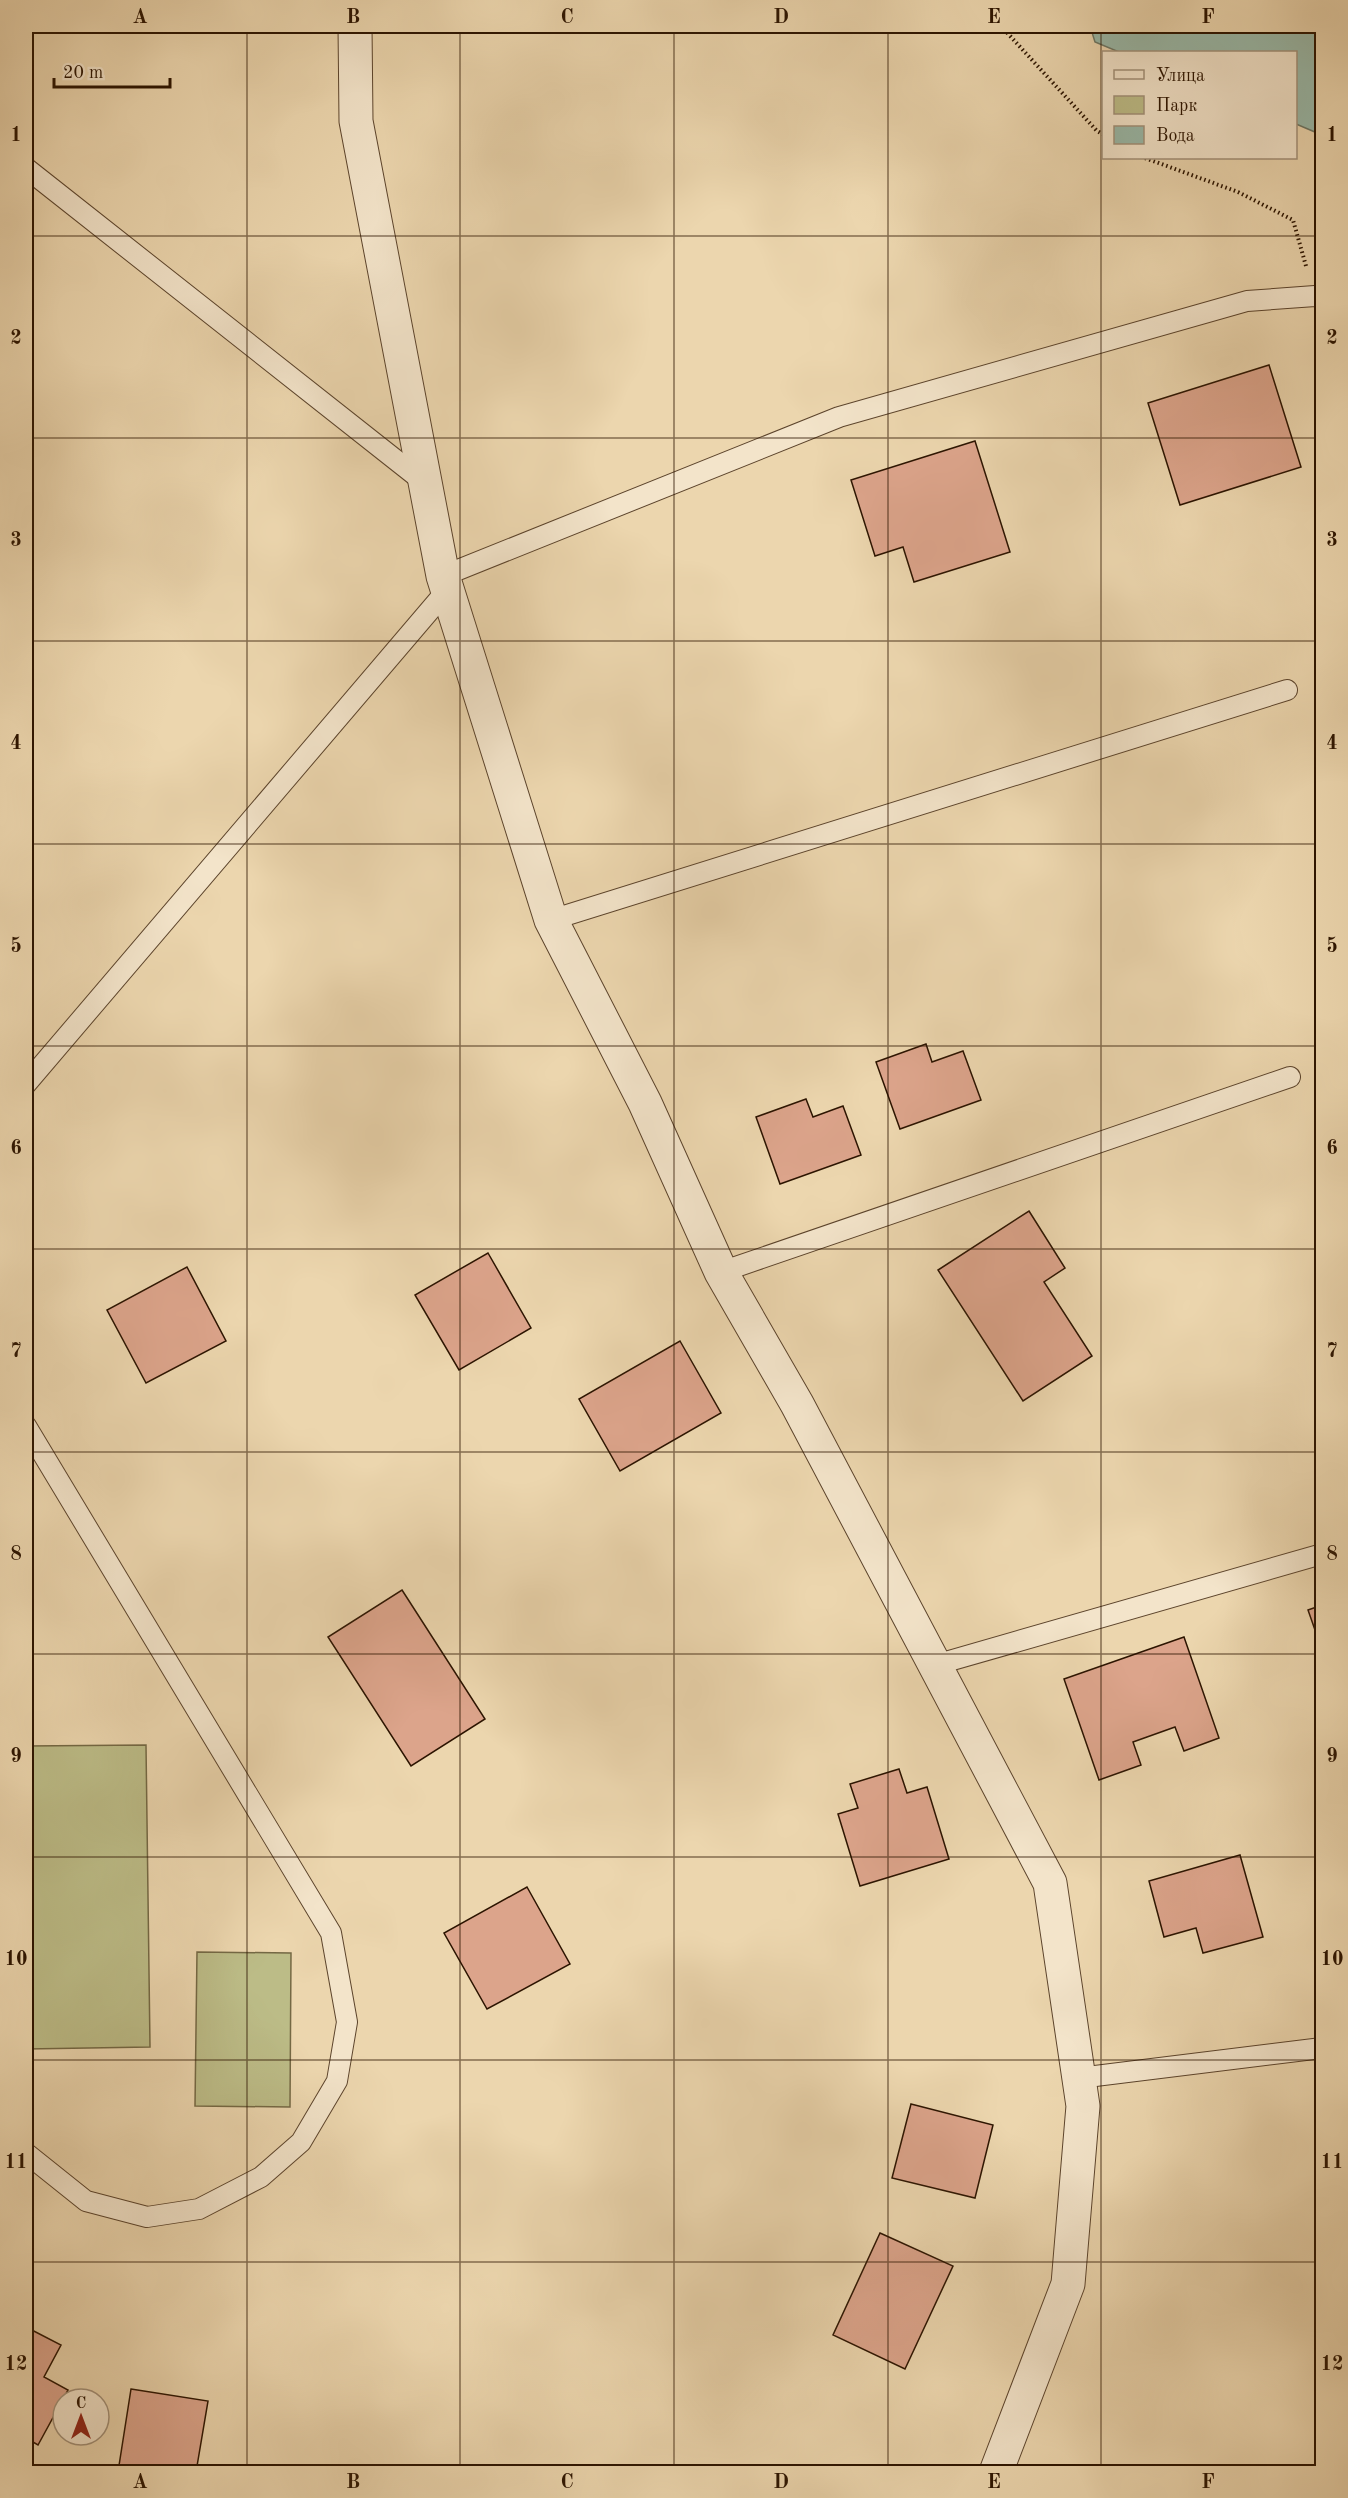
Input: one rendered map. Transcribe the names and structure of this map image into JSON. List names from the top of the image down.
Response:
{
  "legend": ["Улица", "Парк", "Вода"],
  "scale_bar": "20 m",
  "north": "top",
  "grid": {
    "columns": [
      "A",
      "B",
      "C",
      "D",
      "E",
      "F"
    ],
    "rows": [
      "1",
      "2",
      "3",
      "4",
      "5",
      "6",
      "7",
      "8",
      "9",
      "10",
      "11",
      "12"
    ]
  }
}
